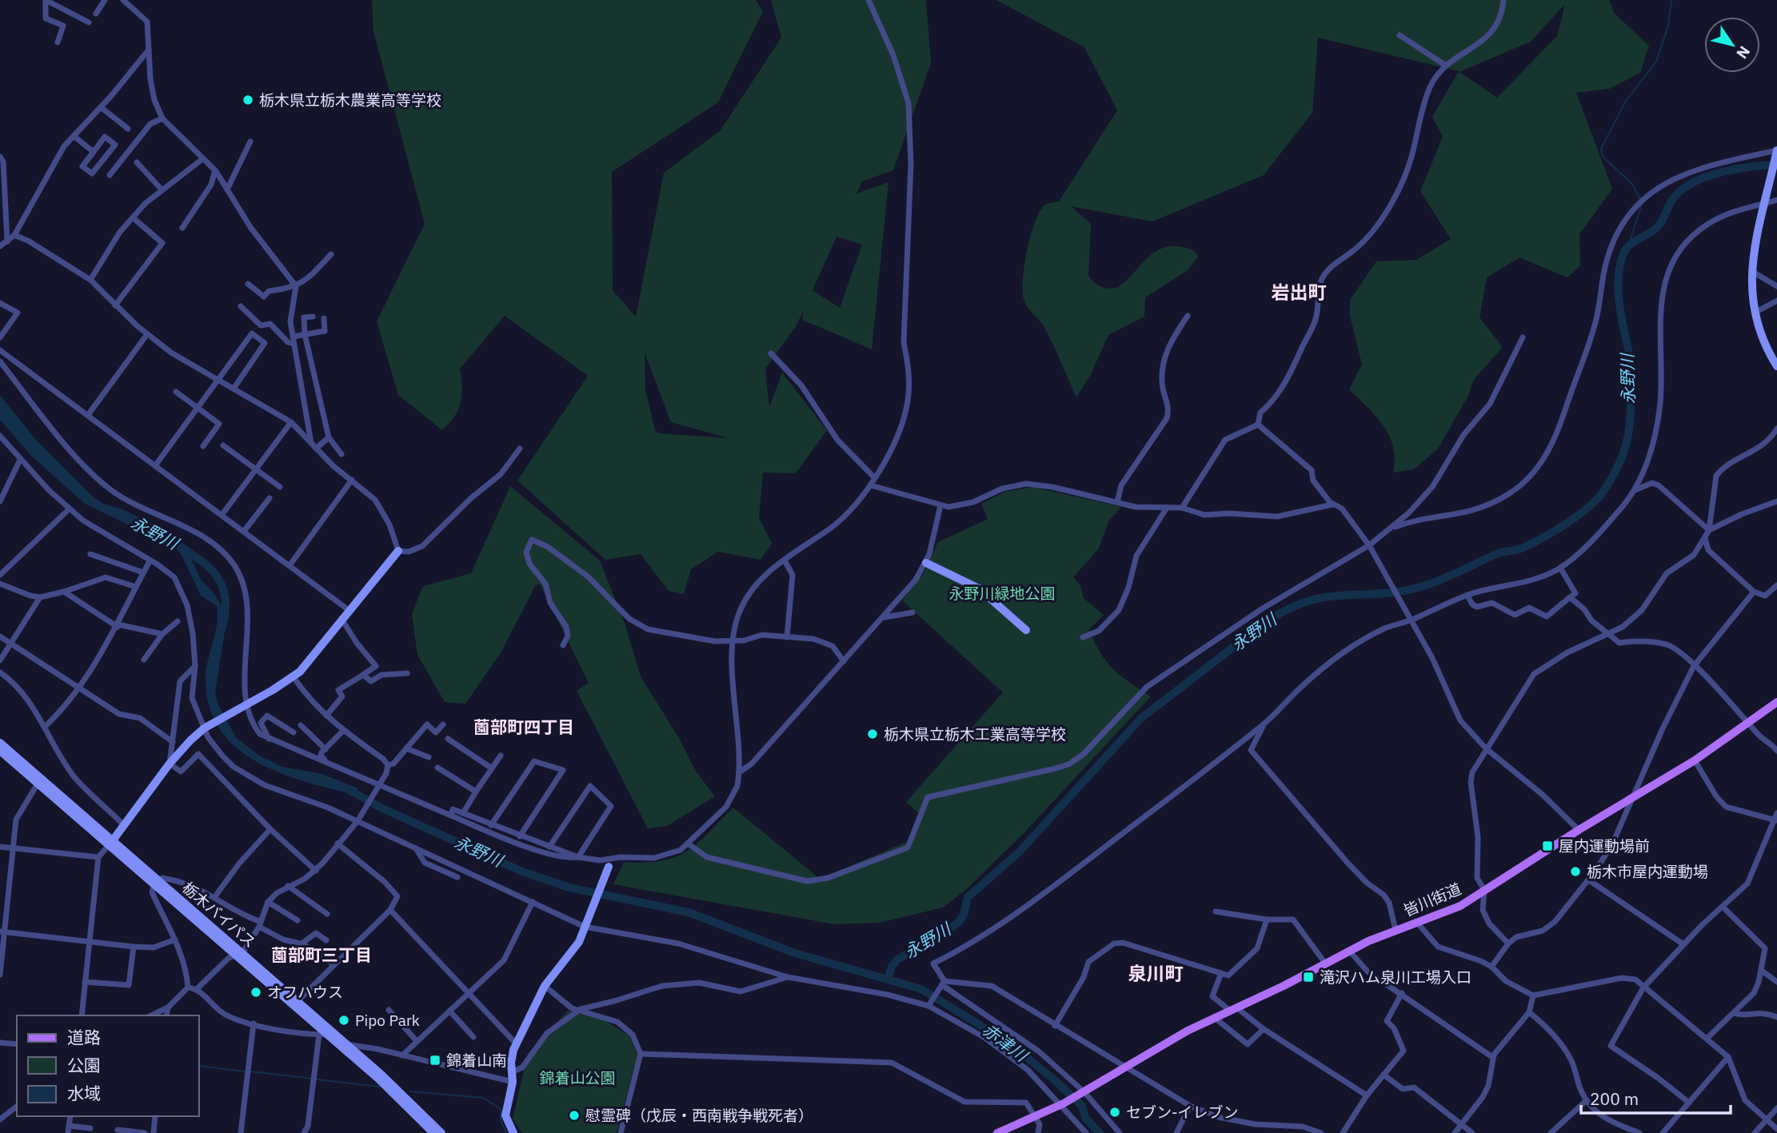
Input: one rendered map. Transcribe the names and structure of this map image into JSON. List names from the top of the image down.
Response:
{
  "streets": {
    "main road": ["皆川街道"],
    "street": ["栃木バイパス"]
  },
  "districts": [
    "岩出町",
    "薗部町四丁目",
    "薗部町三丁目",
    "泉川町"
  ],
  "water": ["永野川", "赤津川"],
  "parks": ["永野川緑地公園", "錦着山公園"],
  "places": {
    "other": [
      "栃木県立栃木農業高等学校",
      "栃木県立栃木工業高等学校",
      "栃木市屋内運動場",
      "オフハウス",
      "Pipo Park",
      "セブン-イレブン",
      "慰霊碑（戊辰・西南戦争戦死者）"
    ],
    "transit": ["屋内運動場前", "滝沢ハム泉川工場入口", "錦着山南"]
  },
  "legend": ["道路", "公園", "水域"],
  "scale_bar": "200 m",
  "north": "bottom right"
}
